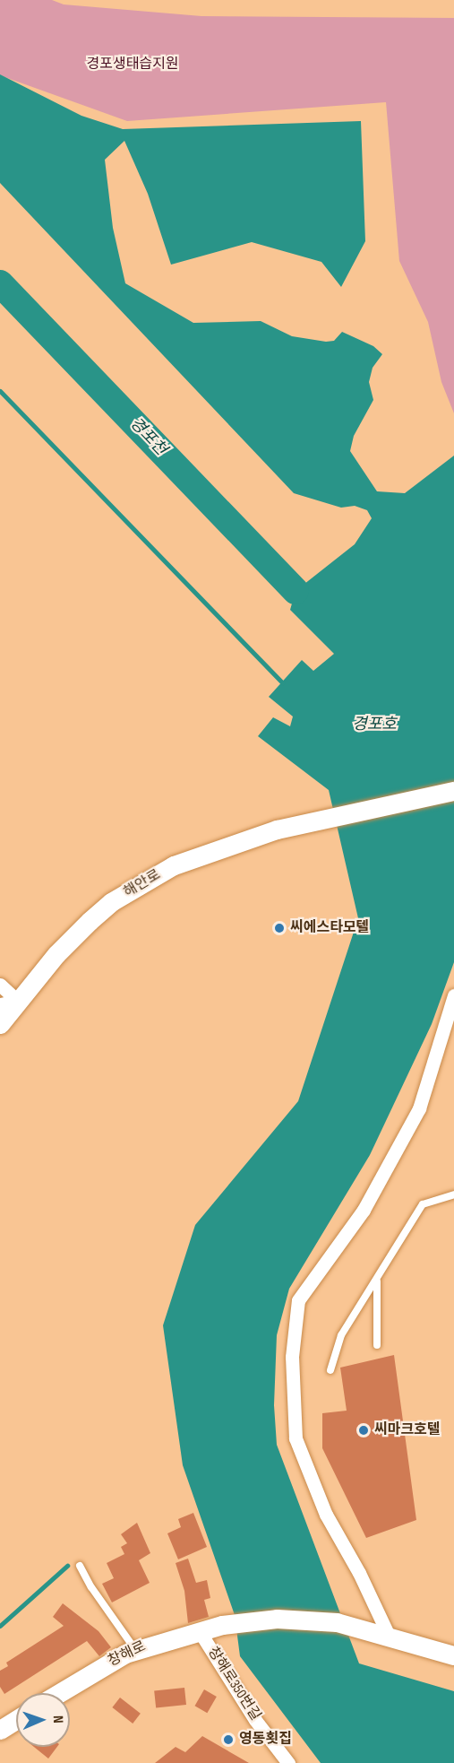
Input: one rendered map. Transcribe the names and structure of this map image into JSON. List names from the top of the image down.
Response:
{
  "streets": {
    "street": ["해안로", "창해로", "창해로350번길"]
  },
  "crossings": [
    ["창해로", "창해로350번길"]
  ],
  "water": ["경포천", "경포호"],
  "parks": ["경포생태습지원"],
  "places": ["씨에스타모텔", "씨마크호텔", "영동횟집"],
  "north": "right"
}
